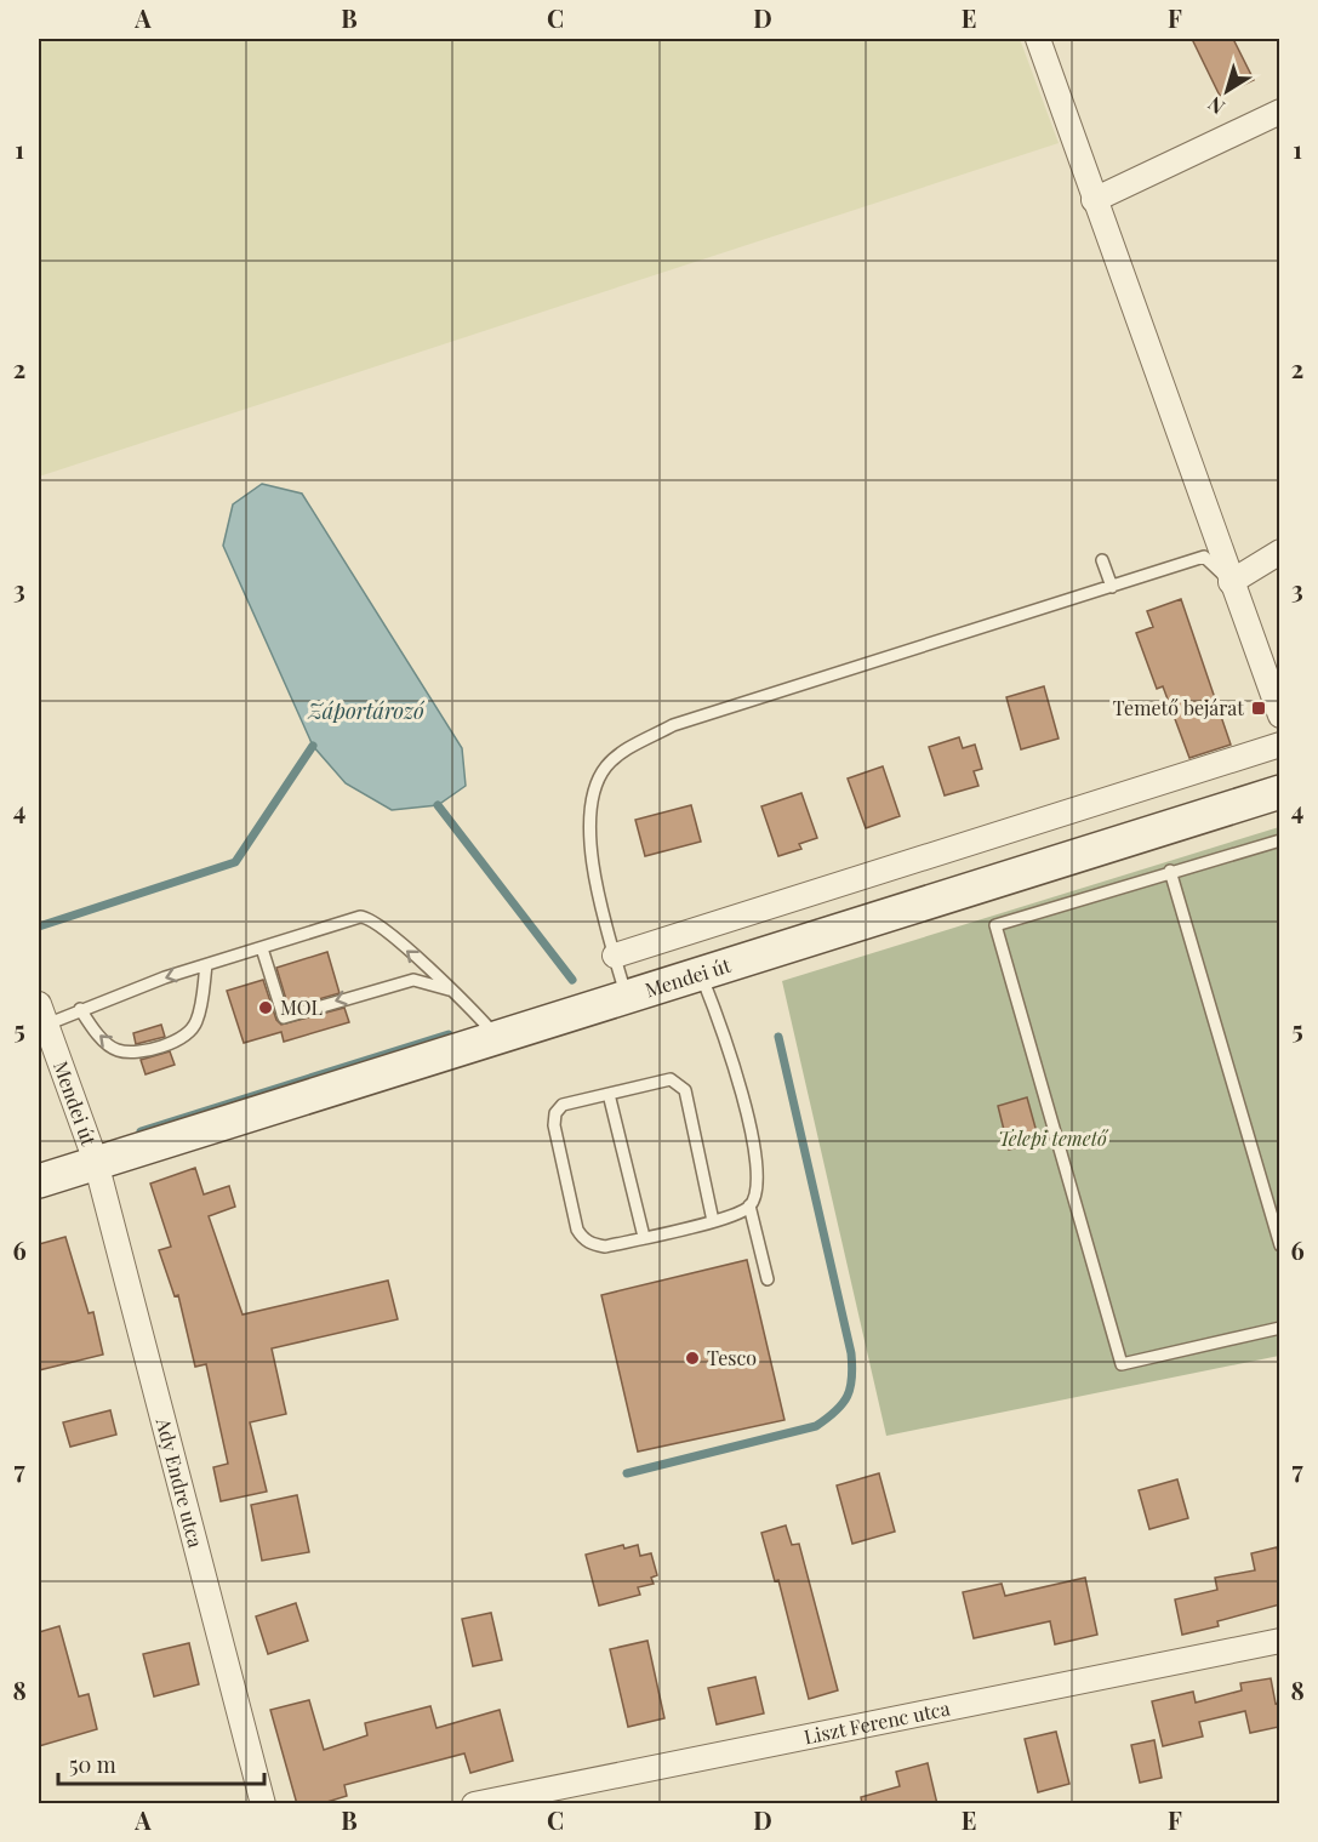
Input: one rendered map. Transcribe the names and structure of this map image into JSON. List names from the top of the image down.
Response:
{
  "streets": {
    "main road": ["Mendei út"],
    "street": ["Ady Endre utca", "Liszt Ferenc utca"]
  },
  "crossings": [
    ["Mendei út", "Ady Endre utca"]
  ],
  "water": ["Záportározó"],
  "parks": ["Telepi temető"],
  "places": {
    "transit": ["Temető bejárat"],
    "other": ["MOL", "Tesco"]
  },
  "scale_bar": "50 m",
  "north": "bottom left",
  "grid": {
    "columns": [
      "A",
      "B",
      "C",
      "D",
      "E",
      "F"
    ],
    "rows": [
      "1",
      "2",
      "3",
      "4",
      "5",
      "6",
      "7",
      "8"
    ]
  }
}
